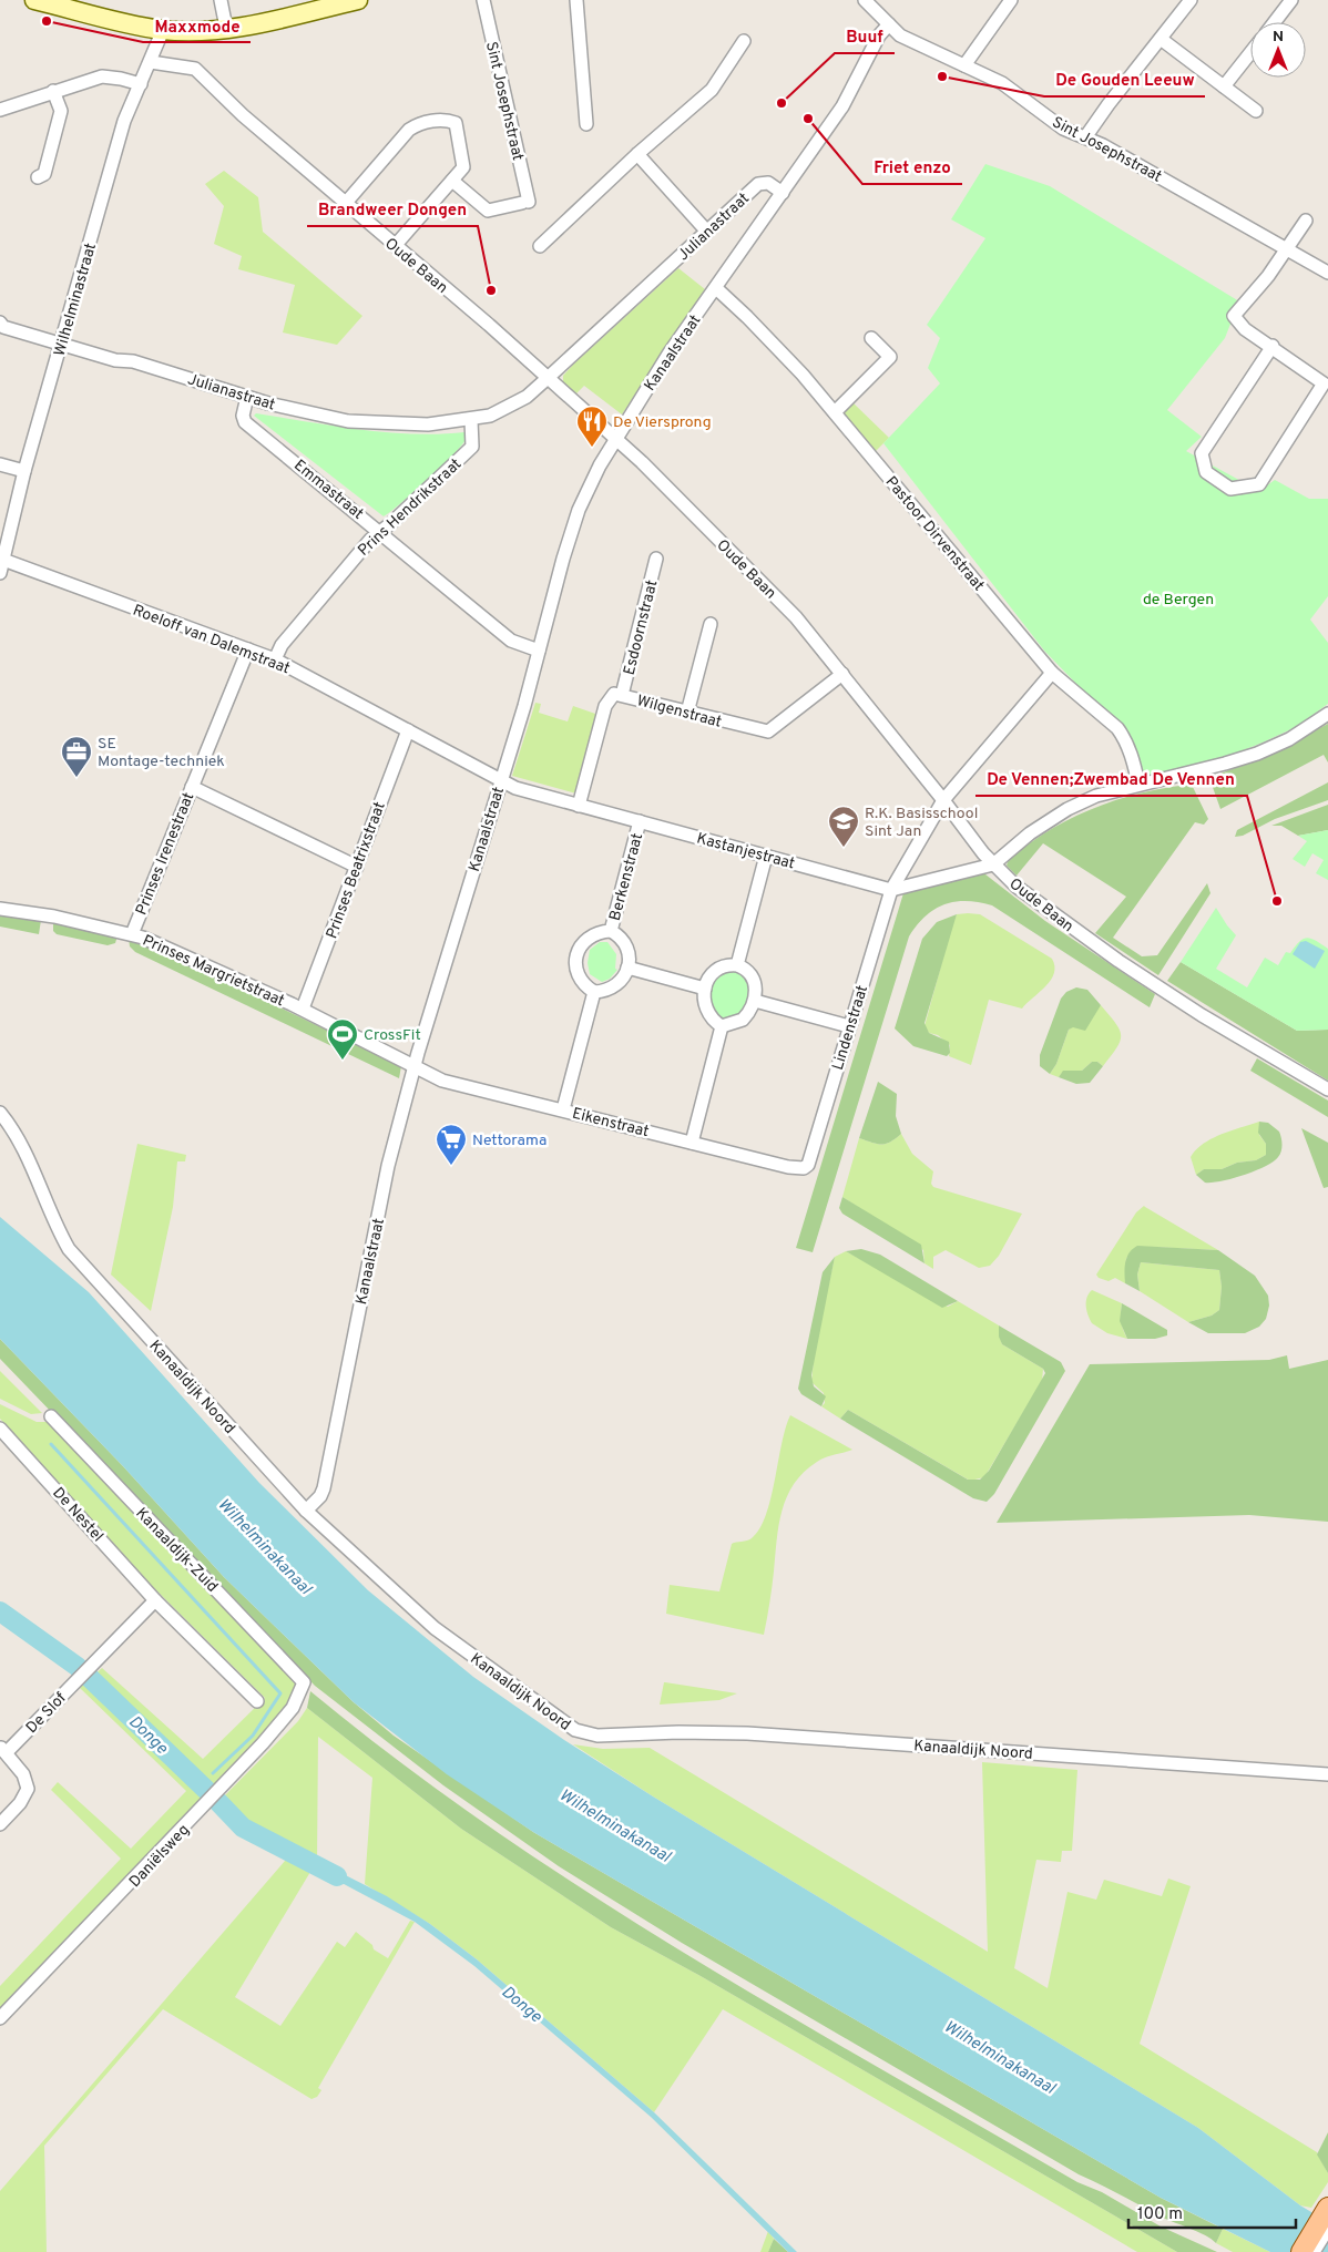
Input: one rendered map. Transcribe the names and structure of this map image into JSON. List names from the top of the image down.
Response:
{
  "streets": {
    "street": [
      "Sint Josephstraat",
      "Julianastraat",
      "Oude Baan",
      "Wilhelminastraat",
      "Kanaalstraat",
      "Emmastraat",
      "Prins Hendrikstraat",
      "Pastoor Dirvenstraat",
      "Esdoornstraat",
      "Roeloff van Dalemstraat",
      "Wilgenstraat",
      "Kastanjestraat",
      "Prinses Irenestraat",
      "Prinses Beatrixstraat",
      "Berkenstraat",
      "Prinses Margrietstraat",
      "Lindenstraat",
      "Eikenstraat",
      "Kanaaldijk Noord",
      "De Nestel",
      "Kanaaldijk-Zuid",
      "De Slof",
      "Daniëlsweg"
    ]
  },
  "crossings": [
    ["Julianastraat", "Oude Baan"],
    ["Julianastraat", "Wilhelminastraat"],
    ["Julianastraat", "Kanaalstraat"],
    ["Julianastraat", "Emmastraat"],
    ["Julianastraat", "Prins Hendrikstraat"],
    ["Oude Baan", "Wilhelminastraat"],
    ["Oude Baan", "Kanaalstraat"],
    ["Oude Baan", "Wilgenstraat"],
    ["Oude Baan", "Kastanjestraat"],
    ["Oude Baan", "Lindenstraat"],
    ["Wilhelminastraat", "Roeloff van Dalemstraat"],
    ["Kanaalstraat", "Emmastraat"],
    ["Kanaalstraat", "Pastoor Dirvenstraat"],
    ["Kanaalstraat", "Roeloff van Dalemstraat"],
    ["Kanaalstraat", "Kastanjestraat"],
    ["Kanaalstraat", "Prinses Margrietstraat"],
    ["Kanaalstraat", "Eikenstraat"],
    ["Kanaalstraat", "Kanaaldijk Noord"],
    ["Emmastraat", "Prins Hendrikstraat"],
    ["Prins Hendrikstraat", "Roeloff van Dalemstraat"],
    ["Pastoor Dirvenstraat", "Lindenstraat"],
    ["Esdoornstraat", "Wilgenstraat"],
    ["Roeloff van Dalemstraat", "Kastanjestraat"],
    ["Roeloff van Dalemstraat", "Prinses Irenestraat"],
    ["Roeloff van Dalemstraat", "Prinses Beatrixstraat"],
    ["Wilgenstraat", "Kastanjestraat"],
    ["Kastanjestraat", "Berkenstraat"],
    ["Kastanjestraat", "Lindenstraat"],
    ["Prinses Irenestraat", "Prinses Margrietstraat"],
    ["Prinses Beatrixstraat", "Prinses Margrietstraat"],
    ["Prinses Margrietstraat", "Eikenstraat"],
    ["Lindenstraat", "Eikenstraat"],
    ["De Nestel", "De Slof"],
    ["Kanaaldijk-Zuid", "Daniëlsweg"]
  ],
  "water": ["Wilhelminakanaal", "Donge"],
  "parks": ["de Bergen"],
  "places": {
    "other": [
      "Maxxmode",
      "De Gouden Leeuw",
      "Buuf",
      "Friet enzo",
      "Brandweer Dongen",
      "De Vennen;Zwembad De Vennen"
    ],
    "restaurant": ["De Viersprong"],
    "office": ["SE Montage-techniek"],
    "school or university": ["R.K. Basisschool Sint Jan"],
    "sports": ["CrossFit"],
    "supermarket": ["Nettorama"]
  },
  "scale_bar": "100 m",
  "north": "top"
}
